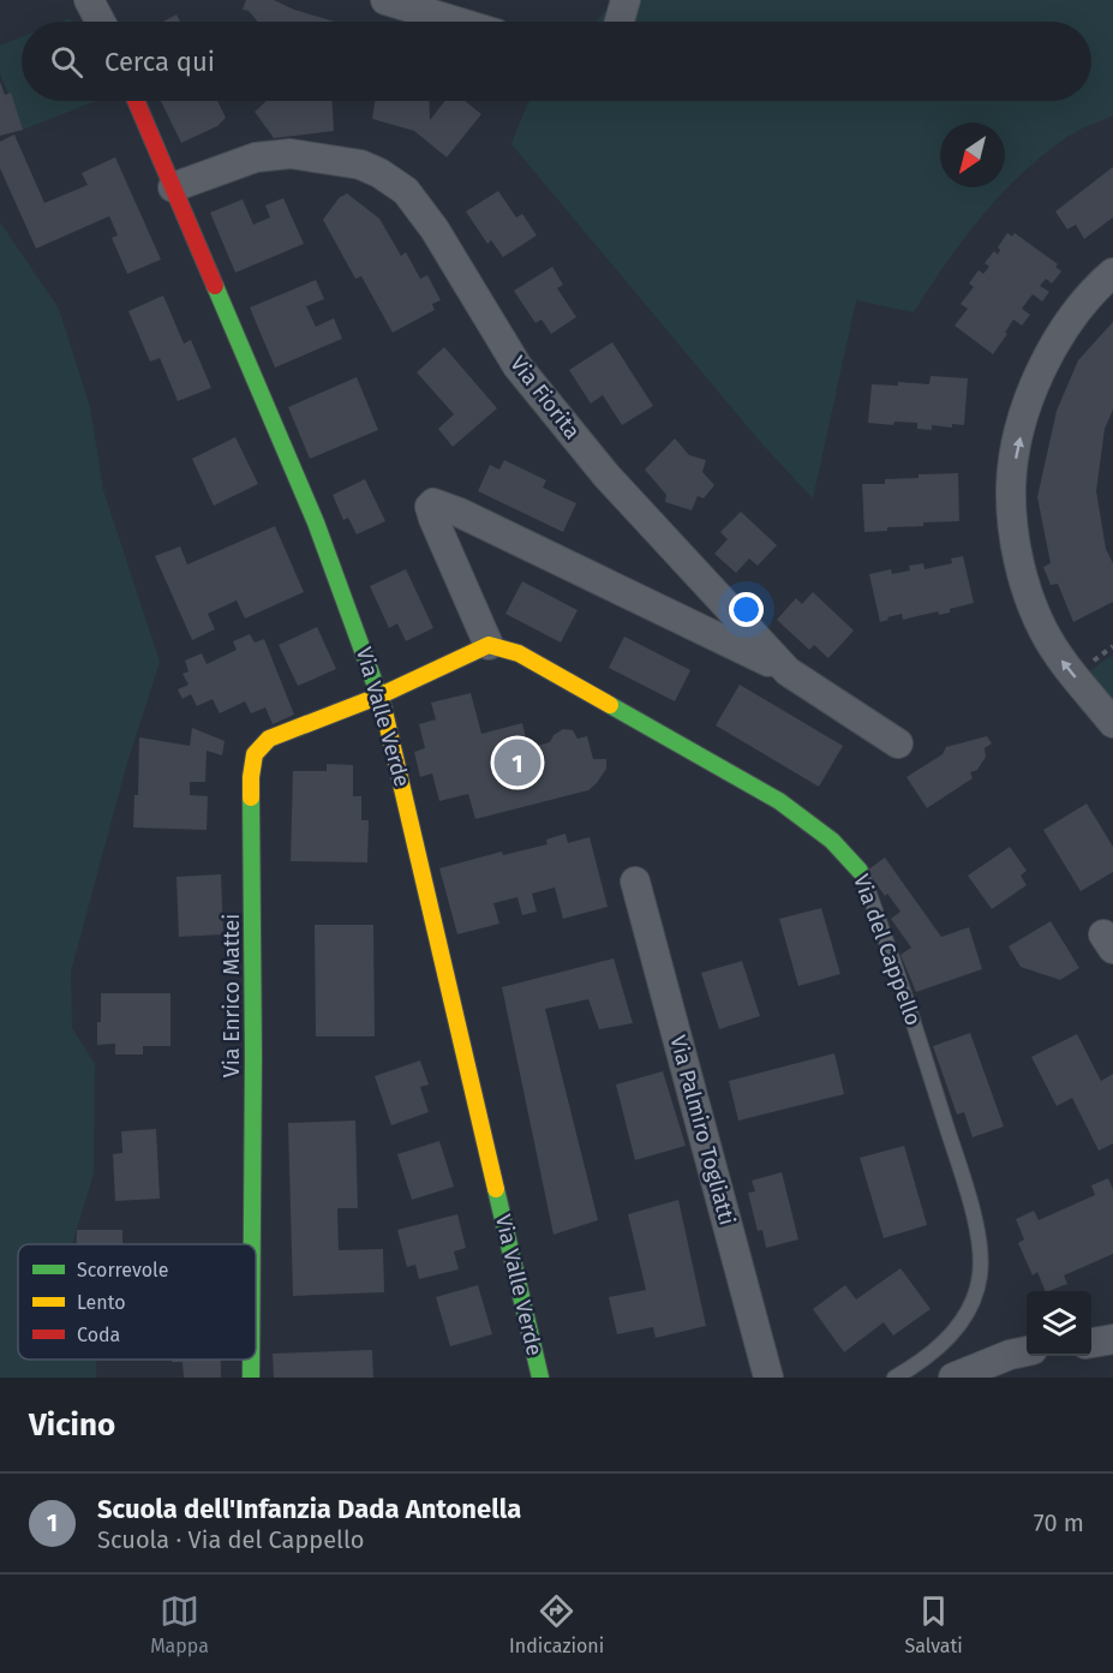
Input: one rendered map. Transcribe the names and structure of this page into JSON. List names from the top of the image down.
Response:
{
  "streets": {
    "street": [
      "Via Fiorita",
      "Via Valle Verde",
      "Via del Cappello",
      "Via Enrico Mattei",
      "Via Palmiro Togliatti"
    ]
  },
  "crossings": [
    ["Via Fiorita", "Via Valle Verde"],
    ["Via Valle Verde", "Via Enrico Mattei"]
  ],
  "legend": ["Scorrevole", "Lento", "Coda"],
  "north": "bottom left",
  "page": {
    "search": "Cerca qui",
    "pins": "1",
    "heading": "Vicino",
    "list": [
      {
        "mark": "1",
        "name": "Scuola dell'Infanzia Dada Antonella",
        "note": "Scuola · Via del Cappello",
        "value": "70 m"
      }
    ],
    "nav": ["Mappa", "Indicazioni", "Salvati"]
  }
}
